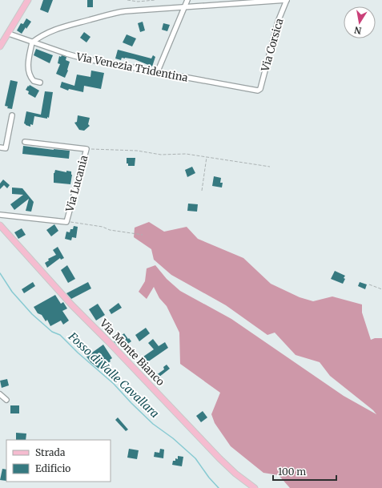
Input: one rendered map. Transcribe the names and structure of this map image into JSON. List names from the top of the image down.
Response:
{
  "streets": {
    "main road": ["Via Monte Bianco"],
    "street": ["Via Corsica", "Via Venezia Tridentina", "Via Lucania"]
  },
  "crossings": [
    ["Via Corsica", "Via Venezia Tridentina"]
  ],
  "water": ["Fosso di Valle Cavallara"],
  "legend": ["Strada", "Edificio"],
  "scale_bar": "100 m",
  "north": "bottom"
}
